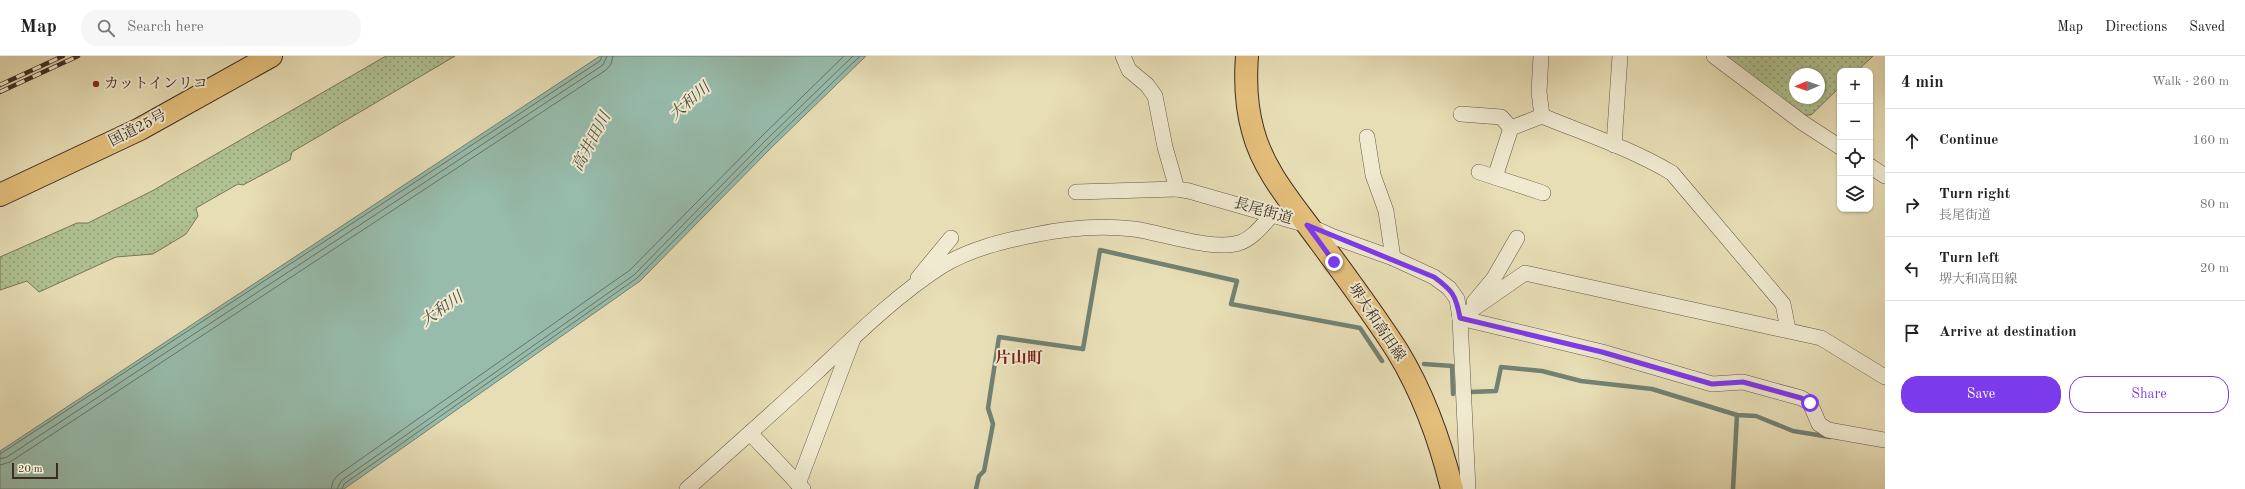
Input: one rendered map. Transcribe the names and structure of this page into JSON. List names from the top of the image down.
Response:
{
  "streets": {
    "main road": ["国道25号", "堺大和高田線"],
    "street": ["長尾街道"]
  },
  "crossings": [
    ["長尾街道", "堺大和高田線"]
  ],
  "districts": ["片山町"],
  "water": ["大和川", "高井田川"],
  "places": ["カットインリコ"],
  "scale_bar": "20 m",
  "north": "left",
  "page": {
    "header": "Map",
    "search": "Search here",
    "nav": ["Map", "Directions", "Saved"],
    "heading": ["4 min", "Walk · 260 m"],
    "map_buttons": ["+", "−"],
    "list": [
      ["Continue", "160 m"],
      ["Turn right", "長尾街道", "80 m"],
      ["Turn left", "堺大和高田線", "20 m"],
      "Arrive at destination"
    ],
    "buttons": ["Save", "Share"],
    "scale": "20 m"
  }
}
